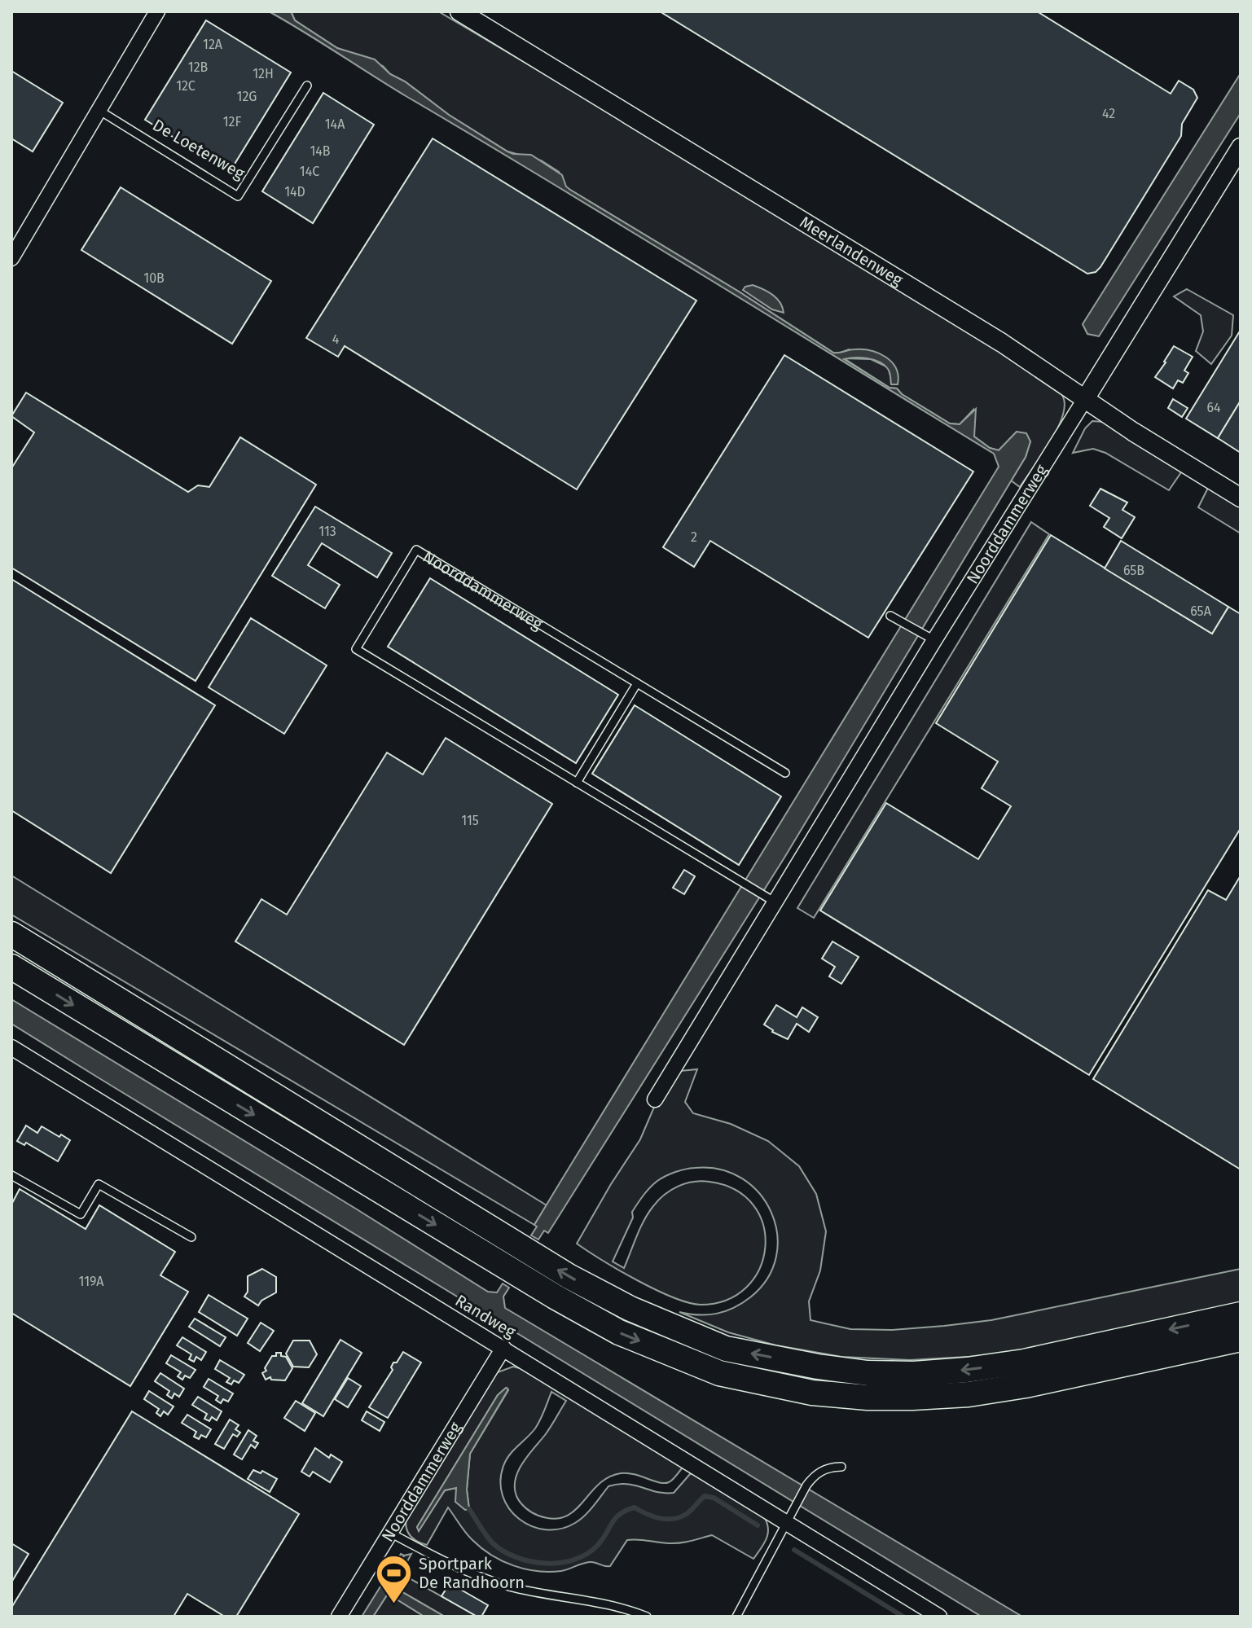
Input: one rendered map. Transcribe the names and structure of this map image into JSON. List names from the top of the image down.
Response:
{
  "streets": {
    "street": ["Meerlandenweg", "Noorddammerweg", "Randweg"],
    "lane": ["De Loetenweg"]
  },
  "crossings": [
    ["Meerlandenweg", "Noorddammerweg"],
    ["Noorddammerweg", "Randweg"]
  ],
  "places": {
    "sports": ["Sportpark De Randhoorn"]
  },
  "house_numbers": [
    "12A",
    "12B",
    "12H",
    "12C",
    "12G",
    "42",
    "12F",
    "14A",
    "14B",
    "14C",
    "14D",
    "10B",
    "4",
    "64",
    "113",
    "2",
    "65B",
    "65A",
    "115",
    "119A"
  ]
}
